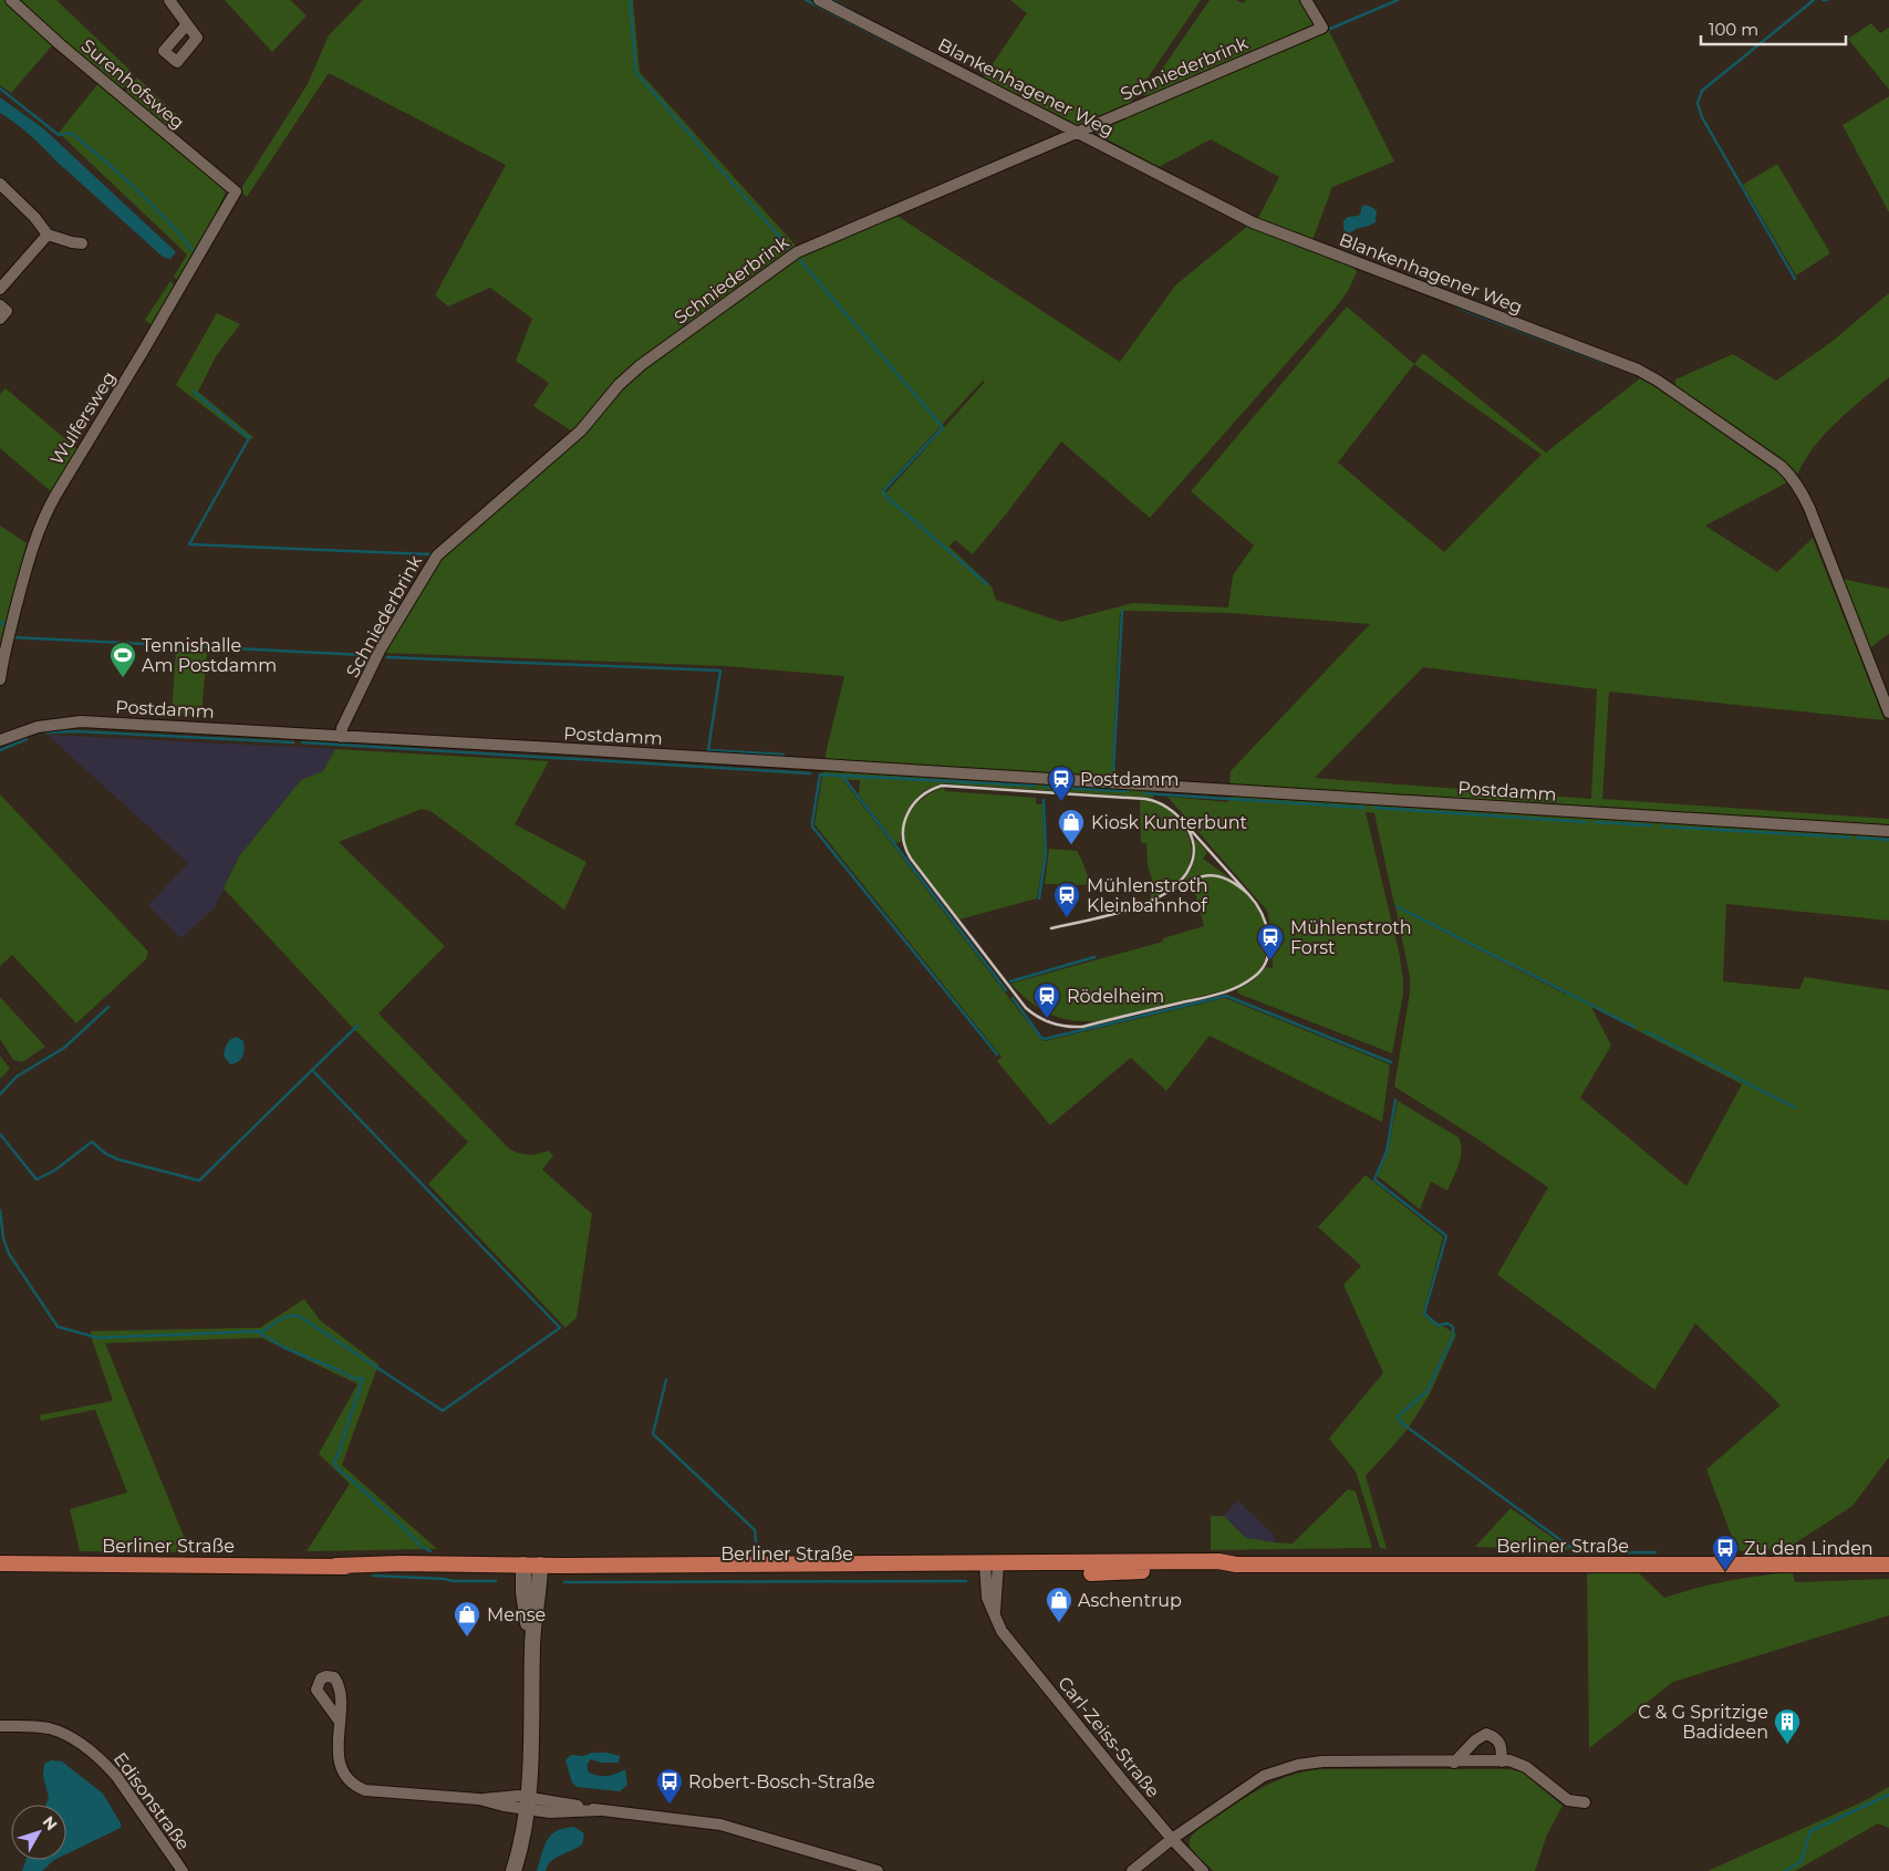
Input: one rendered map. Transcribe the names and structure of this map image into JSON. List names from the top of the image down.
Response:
{
  "streets": {
    "main road": ["Berliner Straße"],
    "street": [
      "Schniederbrink",
      "Surenhofsweg",
      "Blankenhagener Weg",
      "Wulfersweg",
      "Postdamm",
      "Carl-Zeiss-Straße",
      "Edisonstraße"
    ]
  },
  "crossings": [
    ["Schniederbrink", "Blankenhagener Weg"],
    ["Schniederbrink", "Postdamm"],
    ["Surenhofsweg", "Wulfersweg"],
    ["Berliner Straße", "Carl-Zeiss-Straße"]
  ],
  "places": {
    "sports": ["Tennishalle Am Postdamm"],
    "station": [
      "Postdamm",
      "Mühlenstroth Kleinbahnhof",
      "Mühlenstroth Forst",
      "Rödelheim"
    ],
    "shop": ["Kiosk Kunterbunt", "Aschentrup", "Mense"],
    "bus stop": ["Zu den Linden", "Robert-Bosch-Straße"],
    "building": ["C & G Spritzige Badideen"]
  },
  "scale_bar": "100 m",
  "north": "top right"
}
